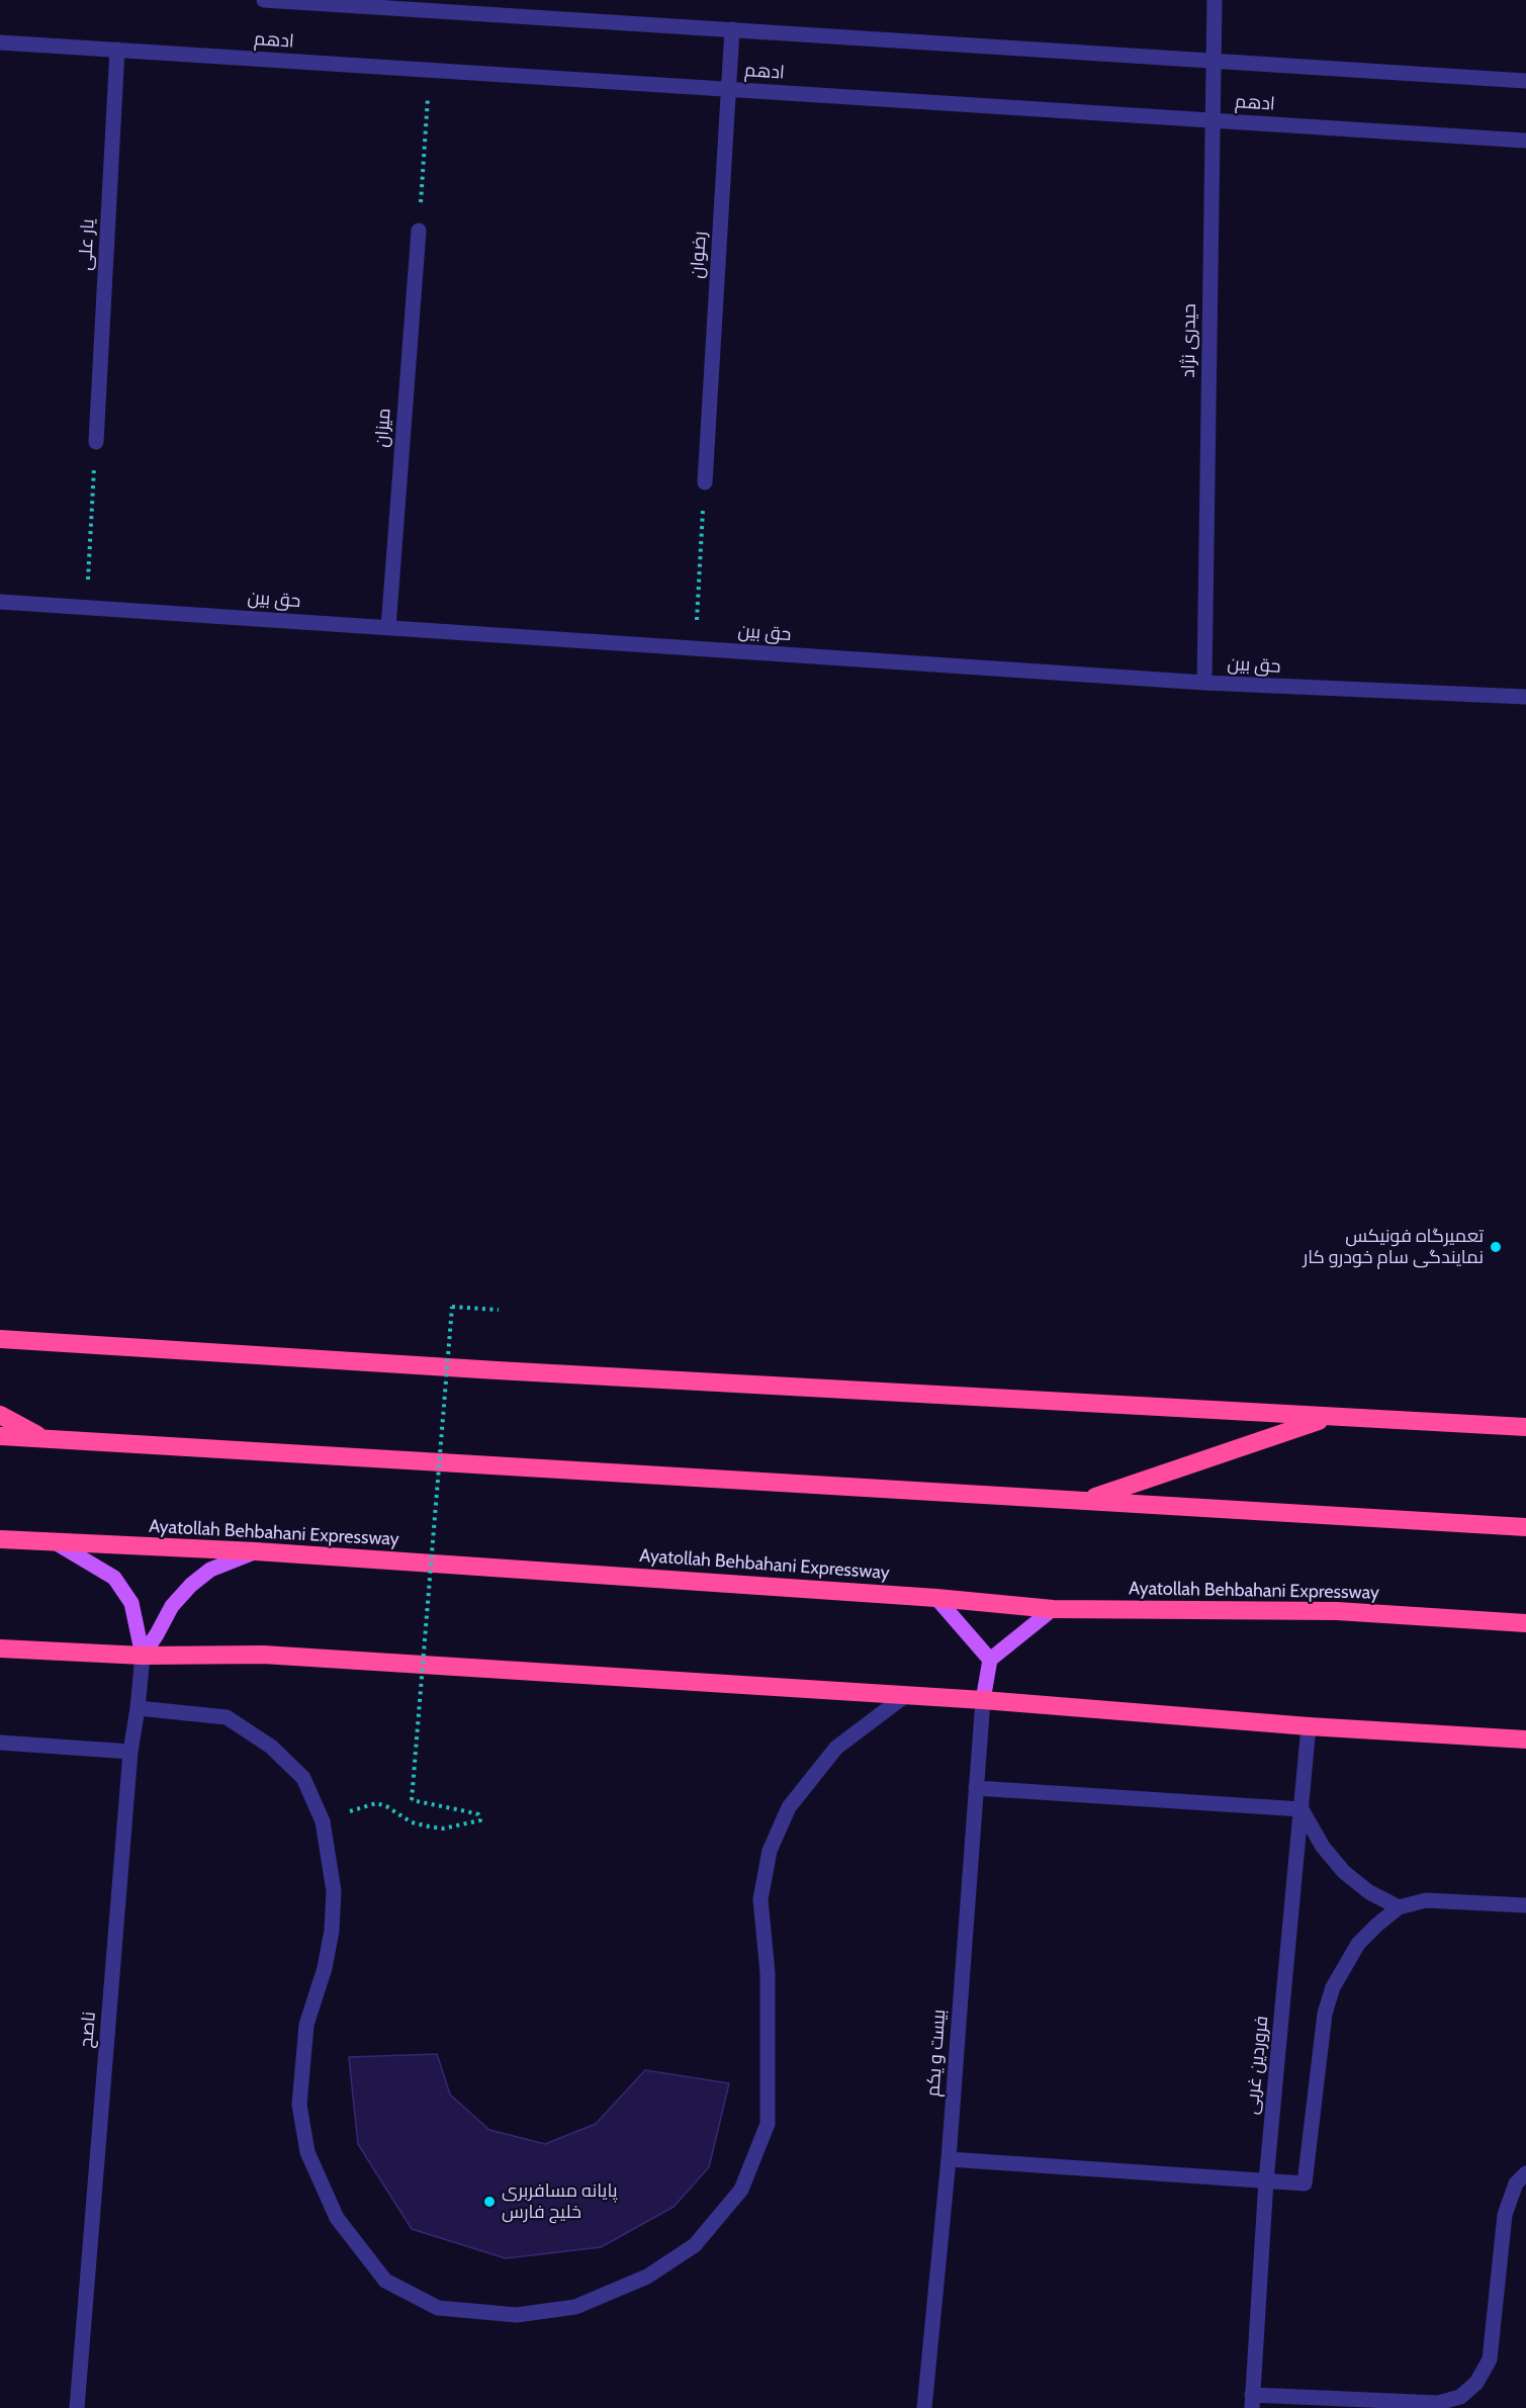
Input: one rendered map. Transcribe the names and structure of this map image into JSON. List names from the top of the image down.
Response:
{
  "streets": {
    "highway": ["Ayatollah Behbahani Expressway"],
    "street": [
      "ادهم",
      "یار علی",
      "رضوان",
      "حیدری نژاد",
      "میزان",
      "حق بین",
      "ناصح",
      "بیست و یکم",
      "فروردین غربی"
    ]
  },
  "crossings": [
    ["ادهم", "یار علی"],
    ["ادهم", "رضوان"],
    ["ادهم", "حیدری نژاد"],
    ["حیدری نژاد", "حق بین"],
    ["میزان", "حق بین"]
  ],
  "places": ["تعمیرگاه فونیکس نمایندگی سام خودرو کار", "پایانه مسافربری خلیج فارس"]
}
